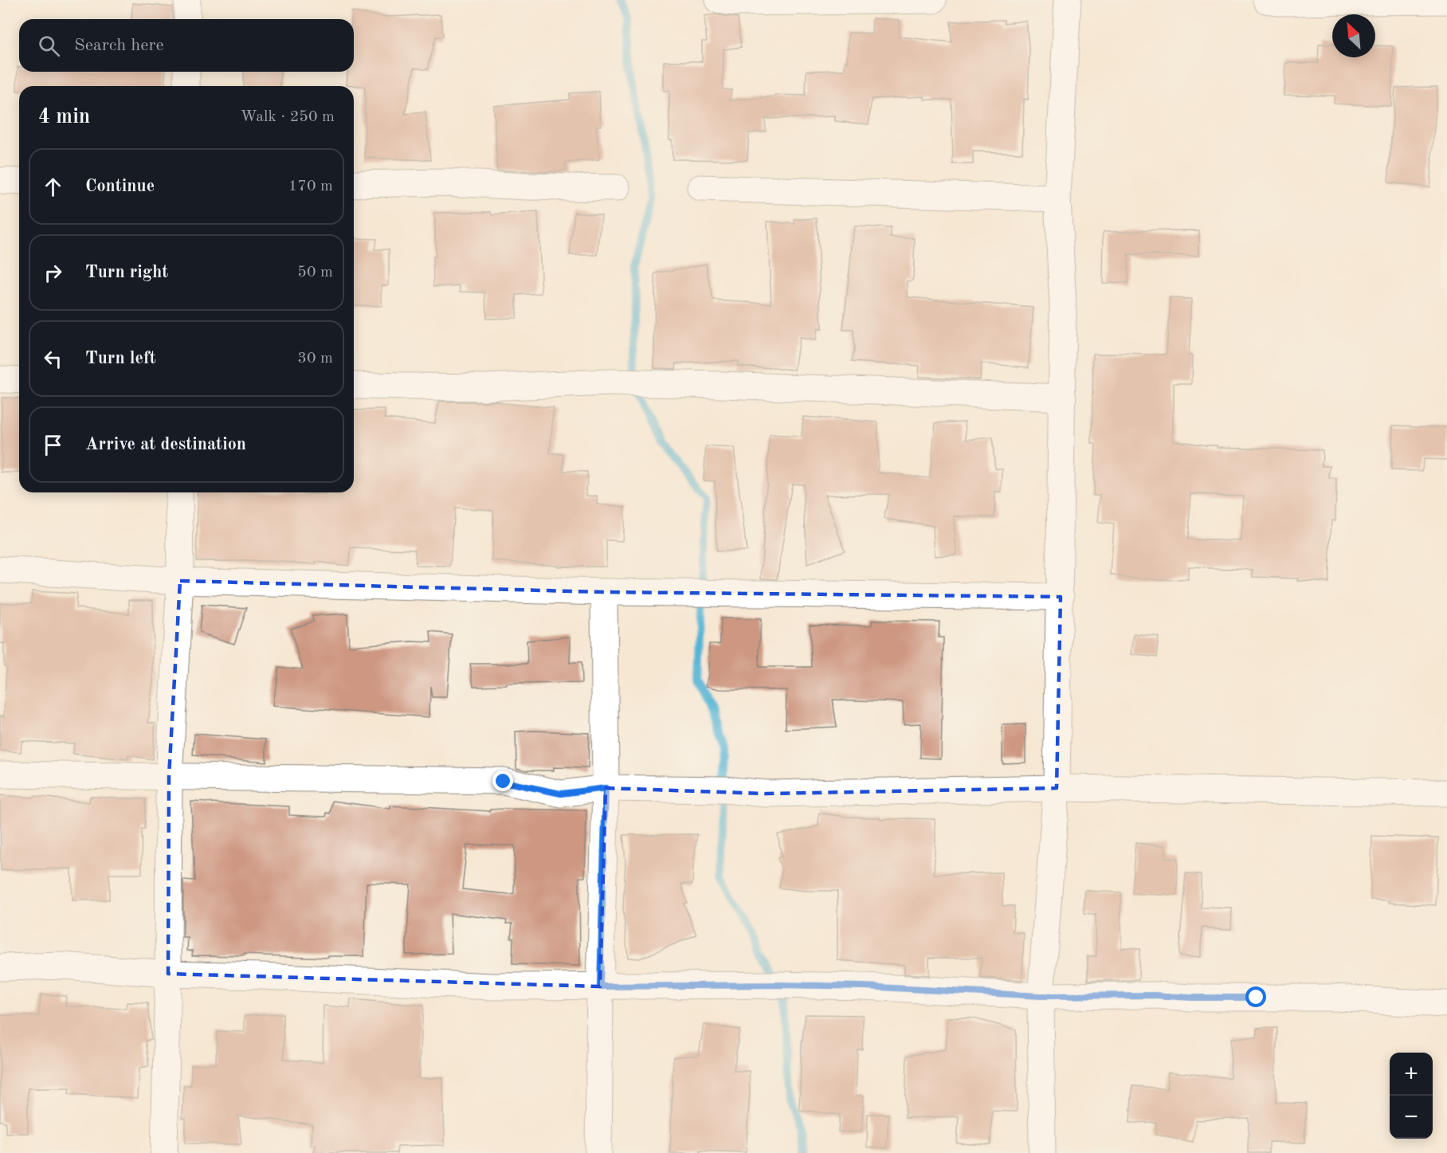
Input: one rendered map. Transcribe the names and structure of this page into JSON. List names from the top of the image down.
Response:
{
  "north": "top left",
  "page": {
    "search": "Search here",
    "heading": ["4 min", "Walk · 250 m"],
    "list": [
      ["Continue", "170 m"],
      ["Turn right", "50 m"],
      ["Turn left", "30 m"],
      "Arrive at destination"
    ],
    "map_buttons": ["+", "−"]
  }
}
